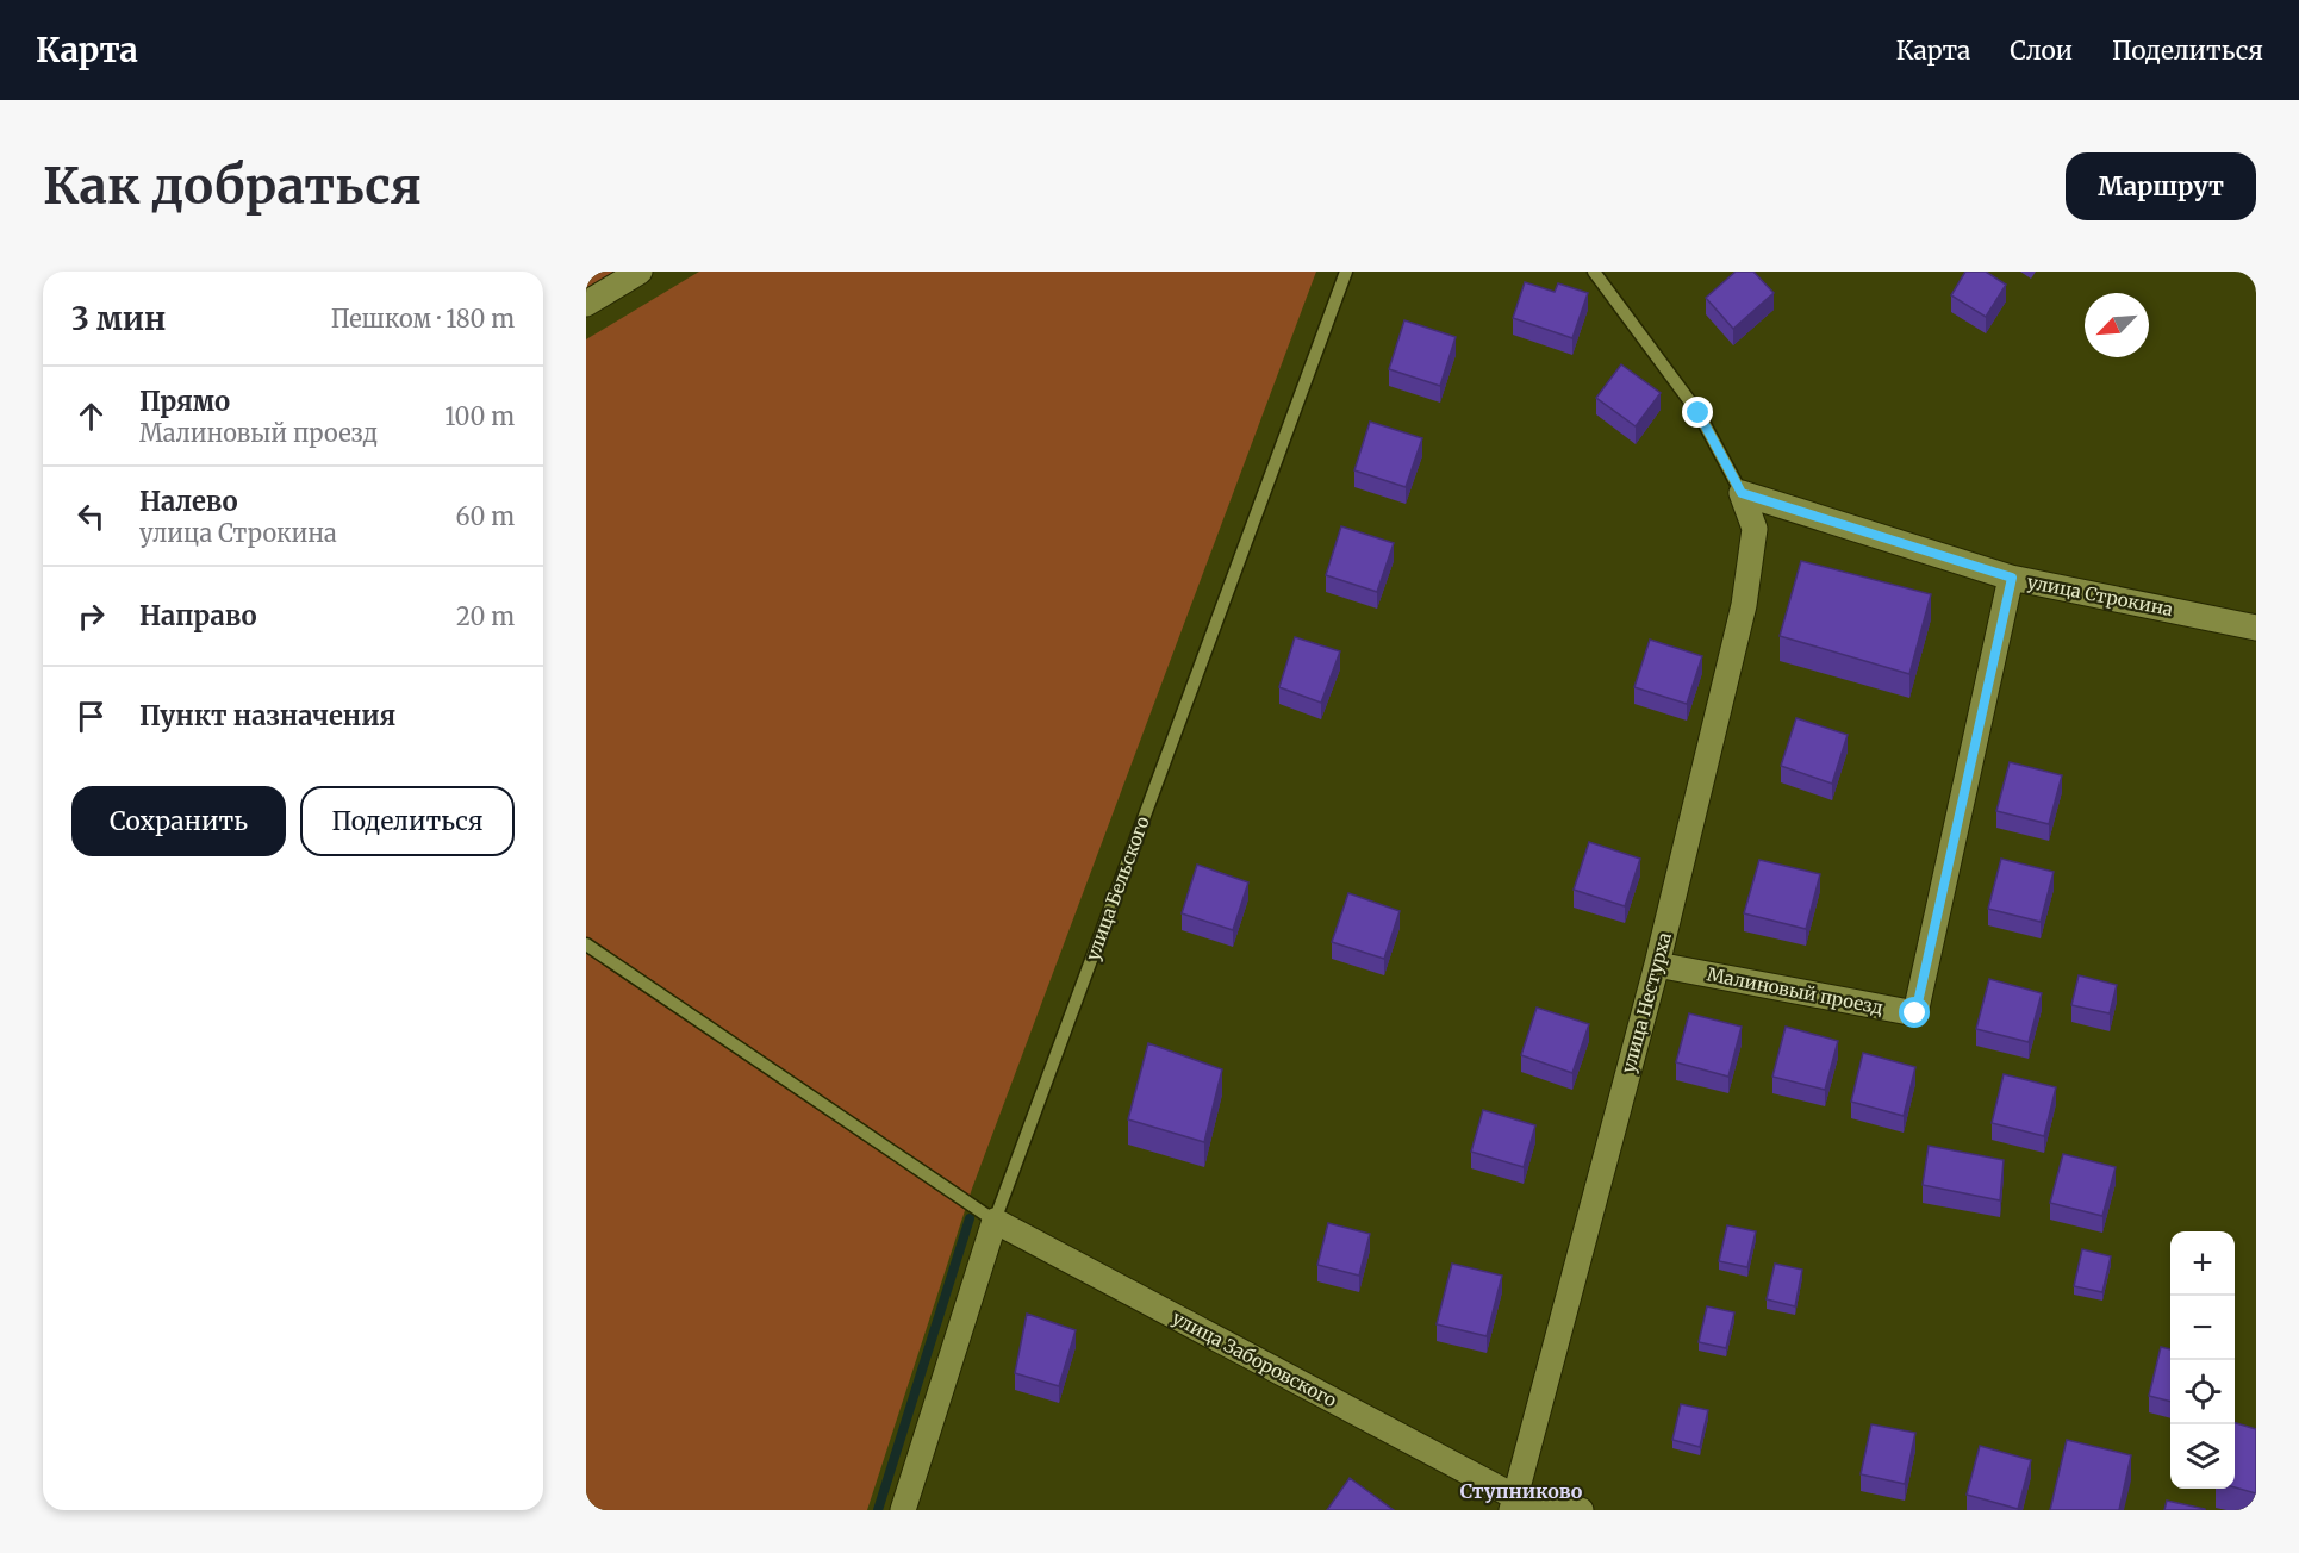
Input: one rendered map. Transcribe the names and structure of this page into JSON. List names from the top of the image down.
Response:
{
  "streets": {
    "street": [
      "улица Строкина",
      "улица Бельского",
      "Малиновый проезд",
      "улица Нестурха",
      "улица Заборовского"
    ]
  },
  "crossings": [
    ["улица Строкина", "Малиновый проезд"],
    ["улица Строкина", "улица Нестурха"],
    ["улица Бельского", "улица Заборовского"],
    ["Малиновый проезд", "улица Нестурха"],
    ["улица Нестурха", "улица Заборовского"]
  ],
  "districts": ["Ступниково"],
  "north": "bottom left",
  "page": {
    "header": "Карта",
    "nav": ["Карта", "Слои", "Поделиться"],
    "buttons": [
      "Маршрут",
      ["Сохранить", "Поделиться"]
    ],
    "title": "Как добраться",
    "heading": ["3 мин", "Пешком · 180 m"],
    "list": [
      ["Прямо", "Малиновый проезд", "100 m"],
      ["Налево", "улица Строкина", "60 m"],
      ["Направо", "20 m"],
      "Пункт назначения"
    ],
    "map_buttons": ["+", "−"]
  }
}
